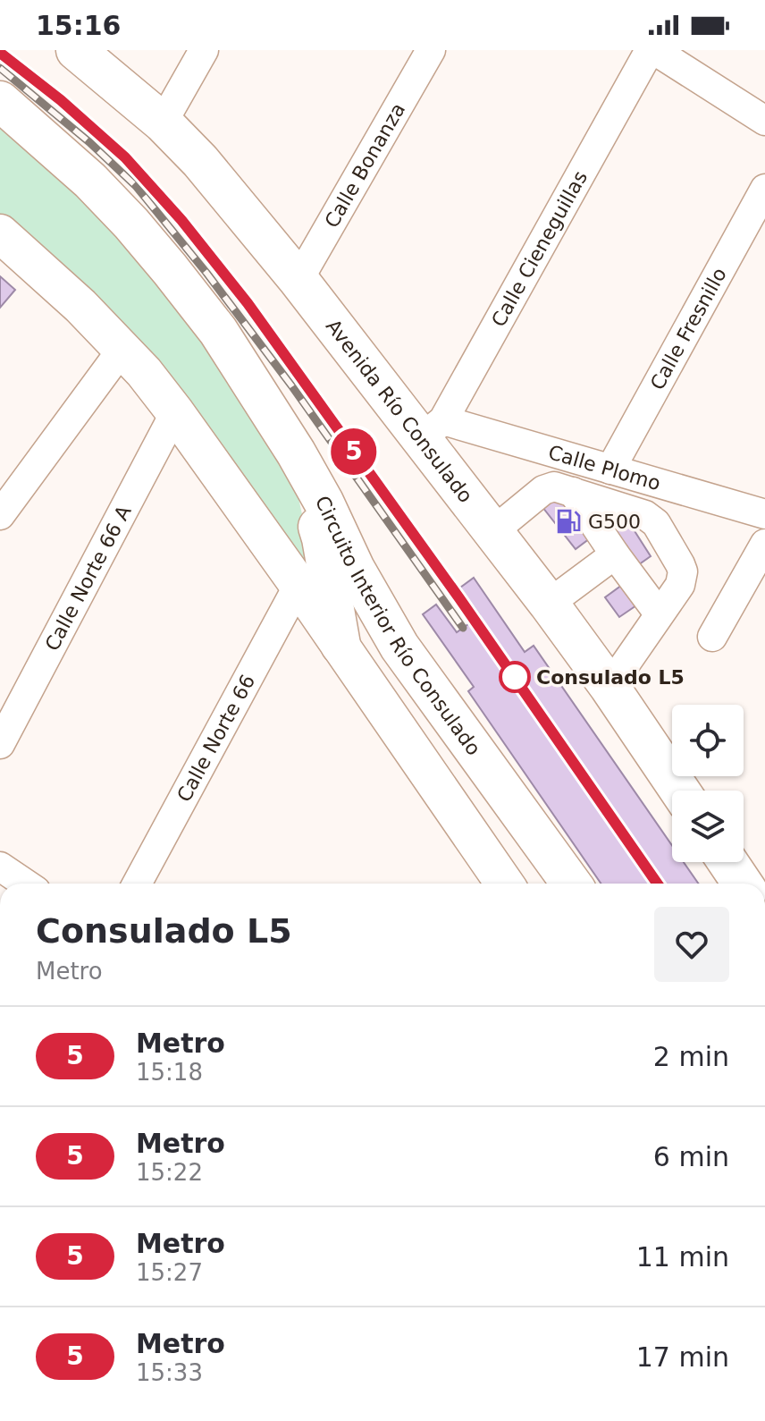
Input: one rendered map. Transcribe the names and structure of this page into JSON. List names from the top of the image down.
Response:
{
  "streets": {
    "highway": ["Avenida Río Consulado", "Circuito Interior Río Consulado"],
    "street": [
      "Calle Bonanza",
      "Calle Cieneguillas",
      "Calle Fresnillo",
      "Calle Plomo",
      "Calle Norte 66 A",
      "Calle Norte 66"
    ]
  },
  "crossings": [
    ["Calle Bonanza", "Avenida Río Consulado"],
    ["Calle Cieneguillas", "Avenida Río Consulado"],
    ["Calle Cieneguillas", "Calle Plomo"],
    ["Calle Fresnillo", "Calle Plomo"],
    ["Avenida Río Consulado", "Calle Plomo"]
  ],
  "places": {
    "fuel station": ["G500"],
    "other": ["Consulado L5"]
  },
  "lines": ["metro line 5"],
  "page": {
    "status": "15:16",
    "on_map": "5",
    "heading": ["Consulado L5", "Metro"],
    "list": [
      {
        "mark": "5",
        "name": "Metro",
        "note": "15:18",
        "value": "2 min"
      },
      {
        "mark": "5",
        "name": "Metro",
        "note": "15:22",
        "value": "6 min"
      },
      {
        "mark": "5",
        "name": "Metro",
        "note": "15:27",
        "value": "11 min"
      },
      {
        "mark": "5",
        "name": "Metro",
        "note": "15:33",
        "value": "17 min"
      }
    ]
  }
}
